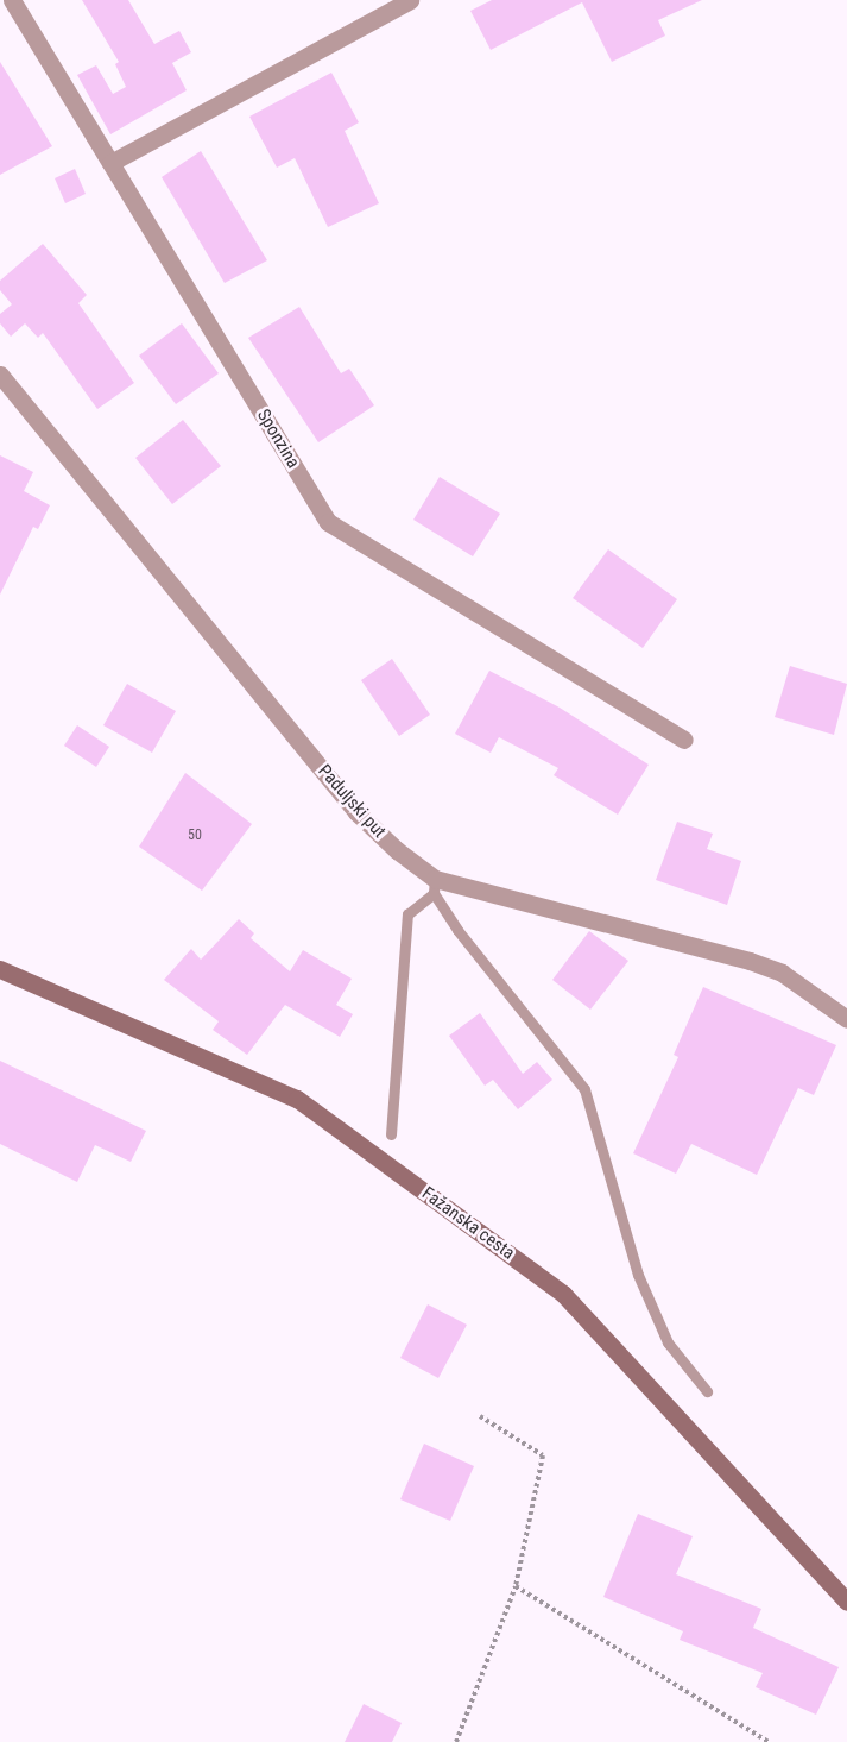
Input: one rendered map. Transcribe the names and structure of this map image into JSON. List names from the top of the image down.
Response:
{
  "streets": {
    "main road": ["Fažanska cesta"],
    "street": ["Sponzina", "Paduljski put"]
  },
  "house_numbers": ["50"]
}
